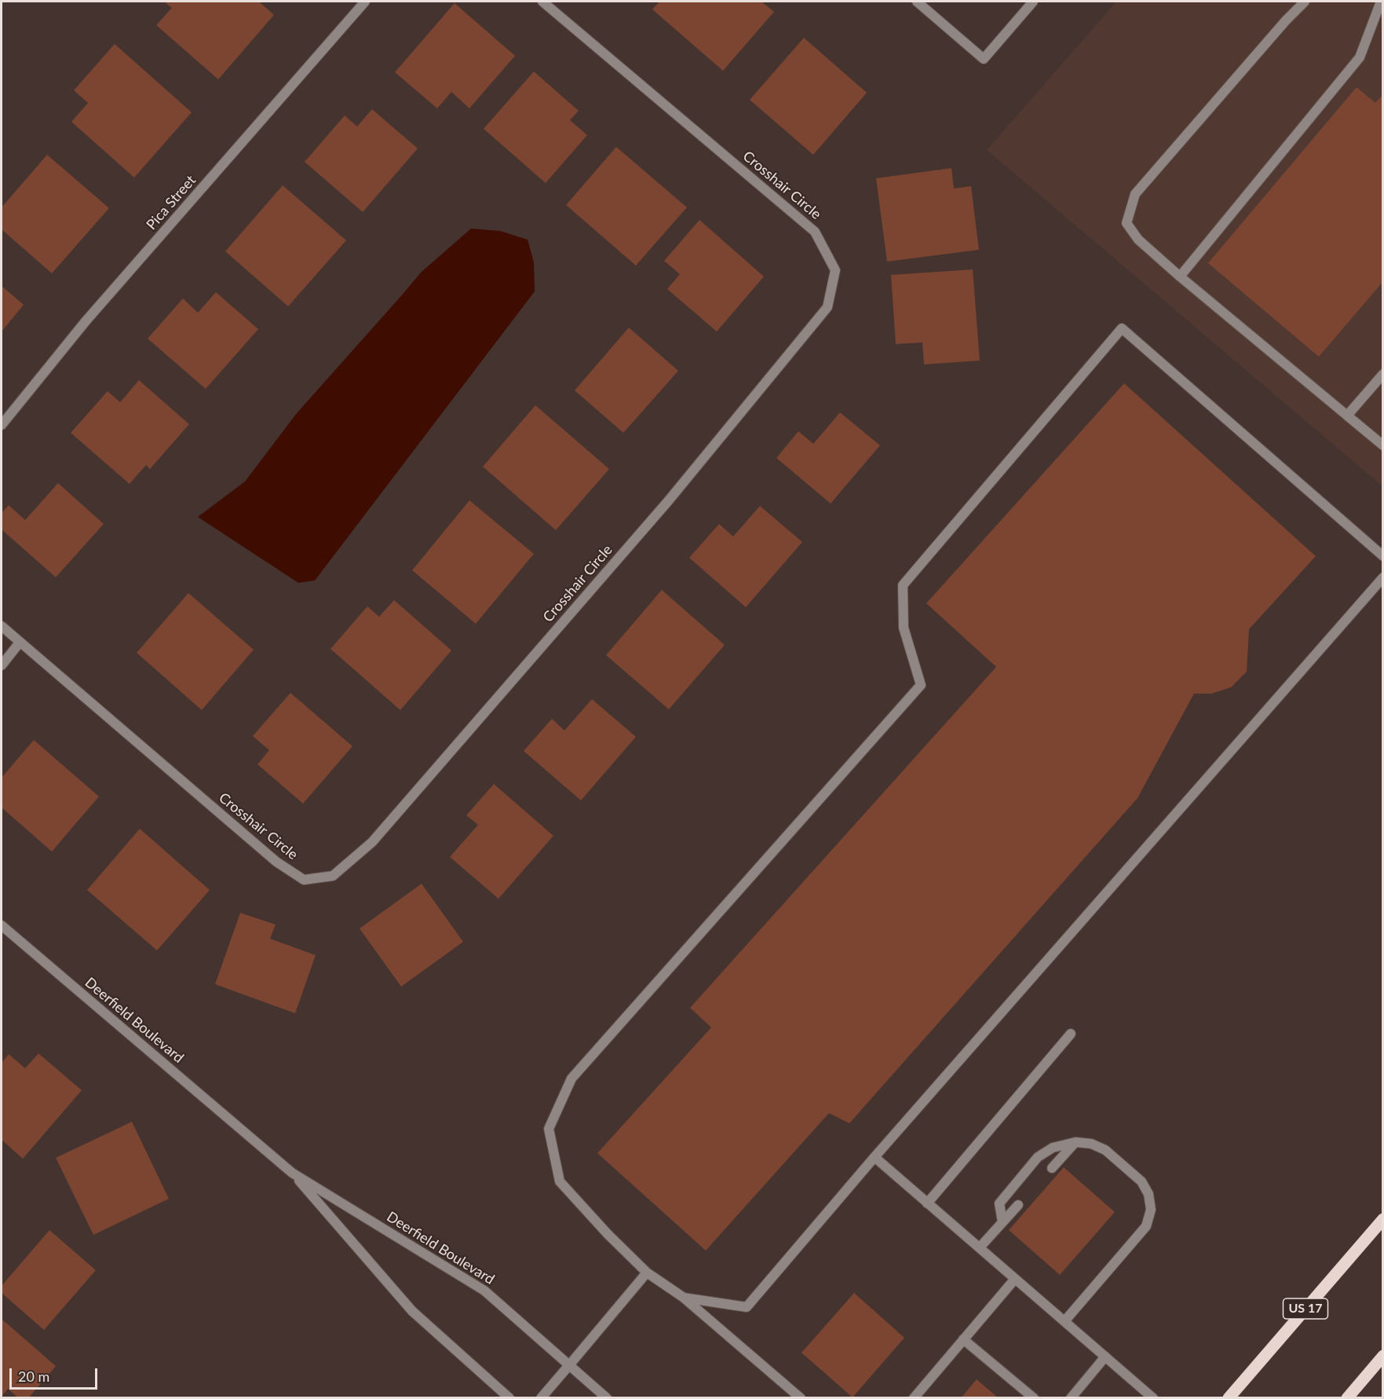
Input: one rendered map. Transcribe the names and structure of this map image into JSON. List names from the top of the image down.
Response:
{
  "streets": {
    "main road": ["US 17"],
    "street": ["Crosshair Circle", "Pica Street", "Deerfield Boulevard"]
  },
  "scale_bar": "20 m"
}
